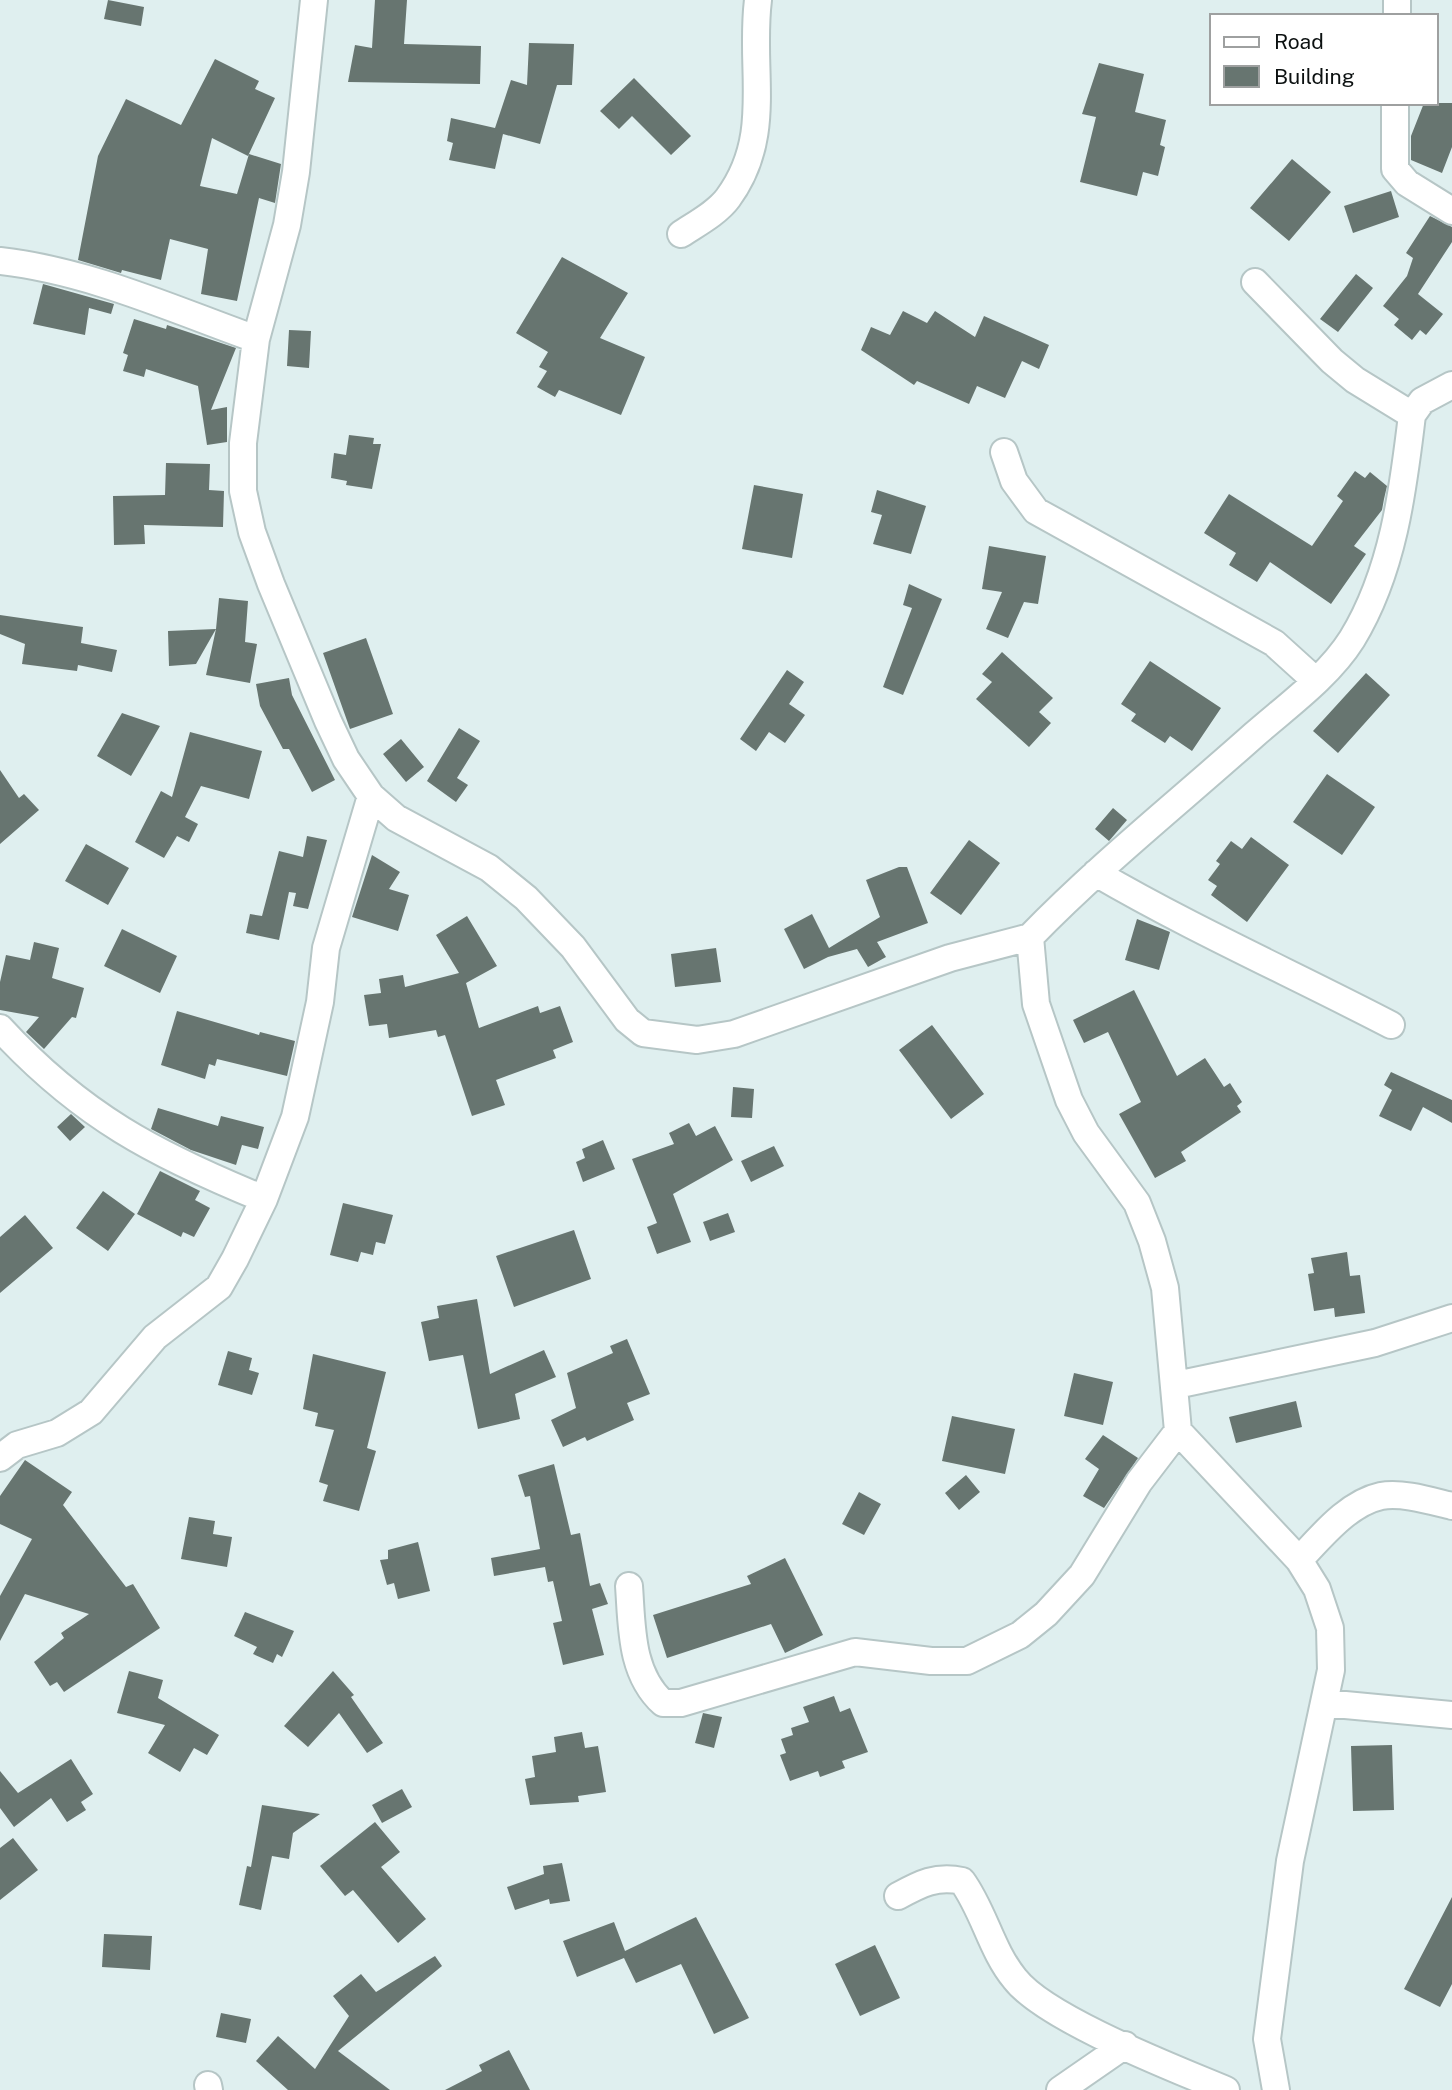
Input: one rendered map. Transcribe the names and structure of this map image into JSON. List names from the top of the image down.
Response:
{
  "legend": ["Road", "Building"]
}
